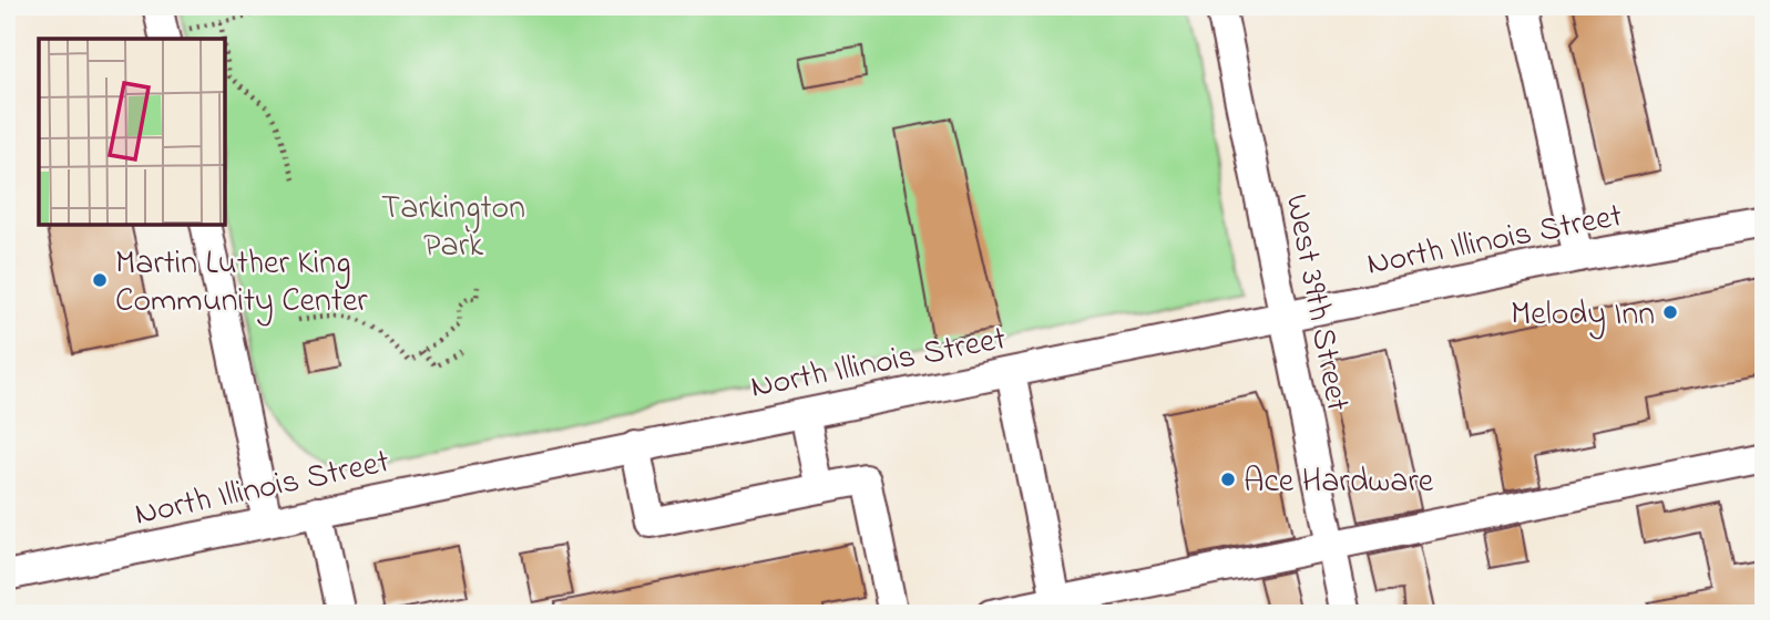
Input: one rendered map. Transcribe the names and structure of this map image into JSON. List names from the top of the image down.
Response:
{
  "streets": {
    "street": ["North Illinois Street", "West 39th Street"]
  },
  "crossings": [
    ["North Illinois Street", "West 39th Street"]
  ],
  "parks": ["Tarkington Park"],
  "places": ["Martin Luther King Community Center", "Melody Inn", "Ace Hardware"]
}
